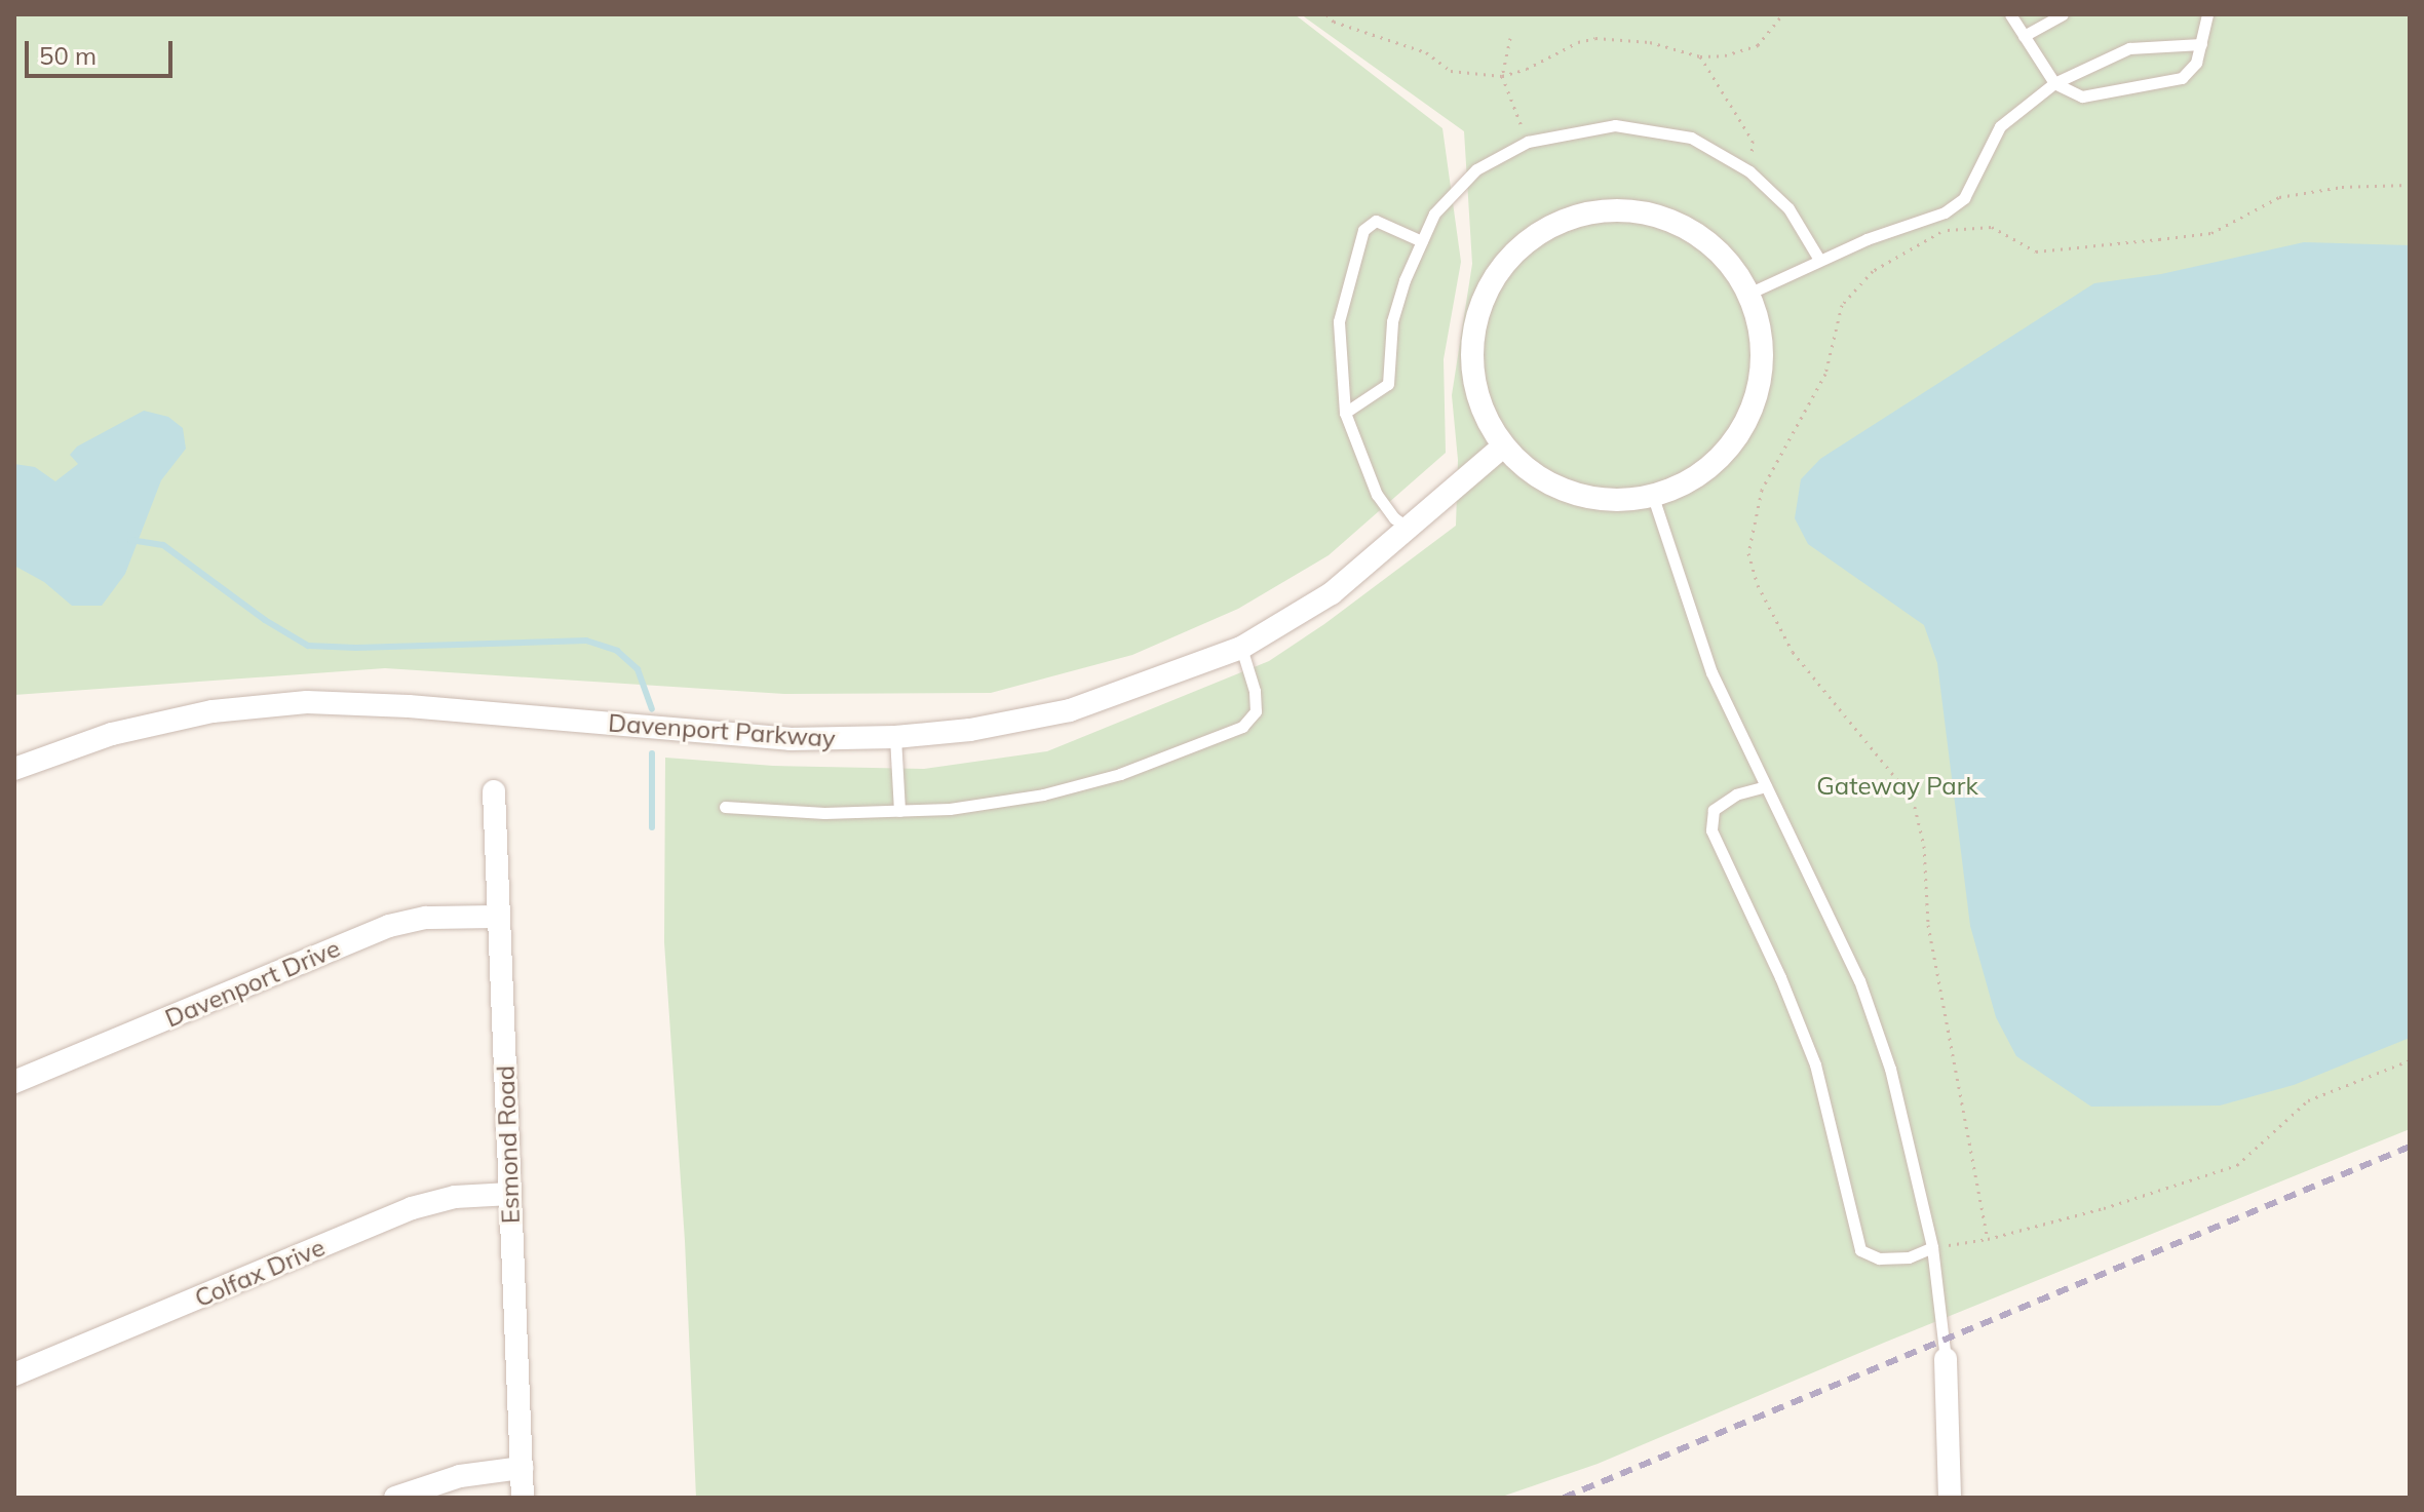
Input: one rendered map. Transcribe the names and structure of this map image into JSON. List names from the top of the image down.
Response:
{
  "streets": {
    "street": [
      "Davenport Parkway",
      "Davenport Drive",
      "Esmond Road",
      "Colfax Drive"
    ]
  },
  "crossings": [
    ["Davenport Drive", "Esmond Road"],
    ["Esmond Road", "Colfax Drive"]
  ],
  "parks": ["Gateway Park"],
  "scale_bar": "50 m"
}
